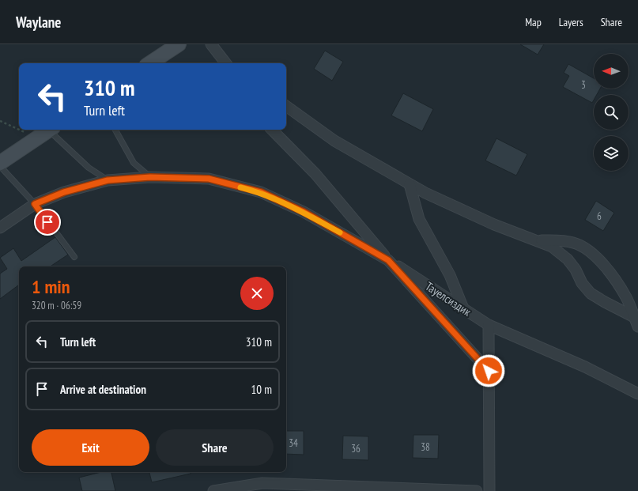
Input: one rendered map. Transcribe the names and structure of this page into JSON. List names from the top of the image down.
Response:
{
  "streets": {
    "street": ["Тауелсиздик"]
  },
  "house_numbers": [
    "3",
    "6",
    "34",
    "38",
    "36"
  ],
  "north": "left",
  "page": {
    "header": "Waylane",
    "nav": ["Map", "Layers", "Share"],
    "turn": ["310 m", "Turn left"],
    "heading": ["1 min", "320 m · 06:59"],
    "list": [
      {
        "name": "Turn left",
        "value": "310 m"
      },
      {
        "name": "Arrive at destination",
        "value": "10 m"
      }
    ],
    "buttons": ["Exit", "Share"]
  }
}
